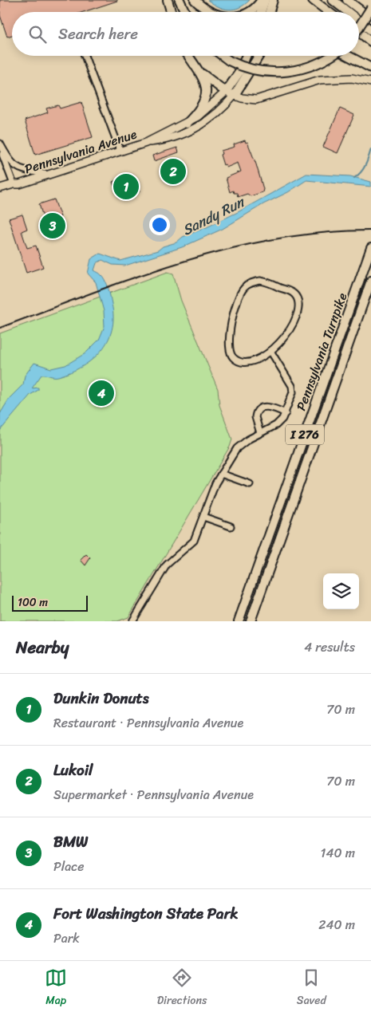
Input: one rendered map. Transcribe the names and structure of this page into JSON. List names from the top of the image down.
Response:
{
  "streets": {
    "highway": ["Pennsylvania Turnpike", "I 276"],
    "main road": ["Pennsylvania Avenue"]
  },
  "water": ["Sandy Run"],
  "scale_bar": "100 m",
  "page": {
    "search": "Search here",
    "pins": [
      "2",
      "1",
      "3",
      "4"
    ],
    "scale": "100 m",
    "heading": ["Nearby", "4 results"],
    "list": [
      {
        "mark": "1",
        "name": "Dunkin Donuts",
        "note": "Restaurant · Pennsylvania Avenue",
        "value": "70 m"
      },
      {
        "mark": "2",
        "name": "Lukoil",
        "note": "Supermarket · Pennsylvania Avenue",
        "value": "70 m"
      },
      {
        "mark": "3",
        "name": "BMW",
        "note": "Place",
        "value": "140 m"
      },
      {
        "mark": "4",
        "name": "Fort Washington State Park",
        "note": "Park",
        "value": "240 m"
      }
    ],
    "nav": ["Map", "Directions", "Saved"]
  }
}
